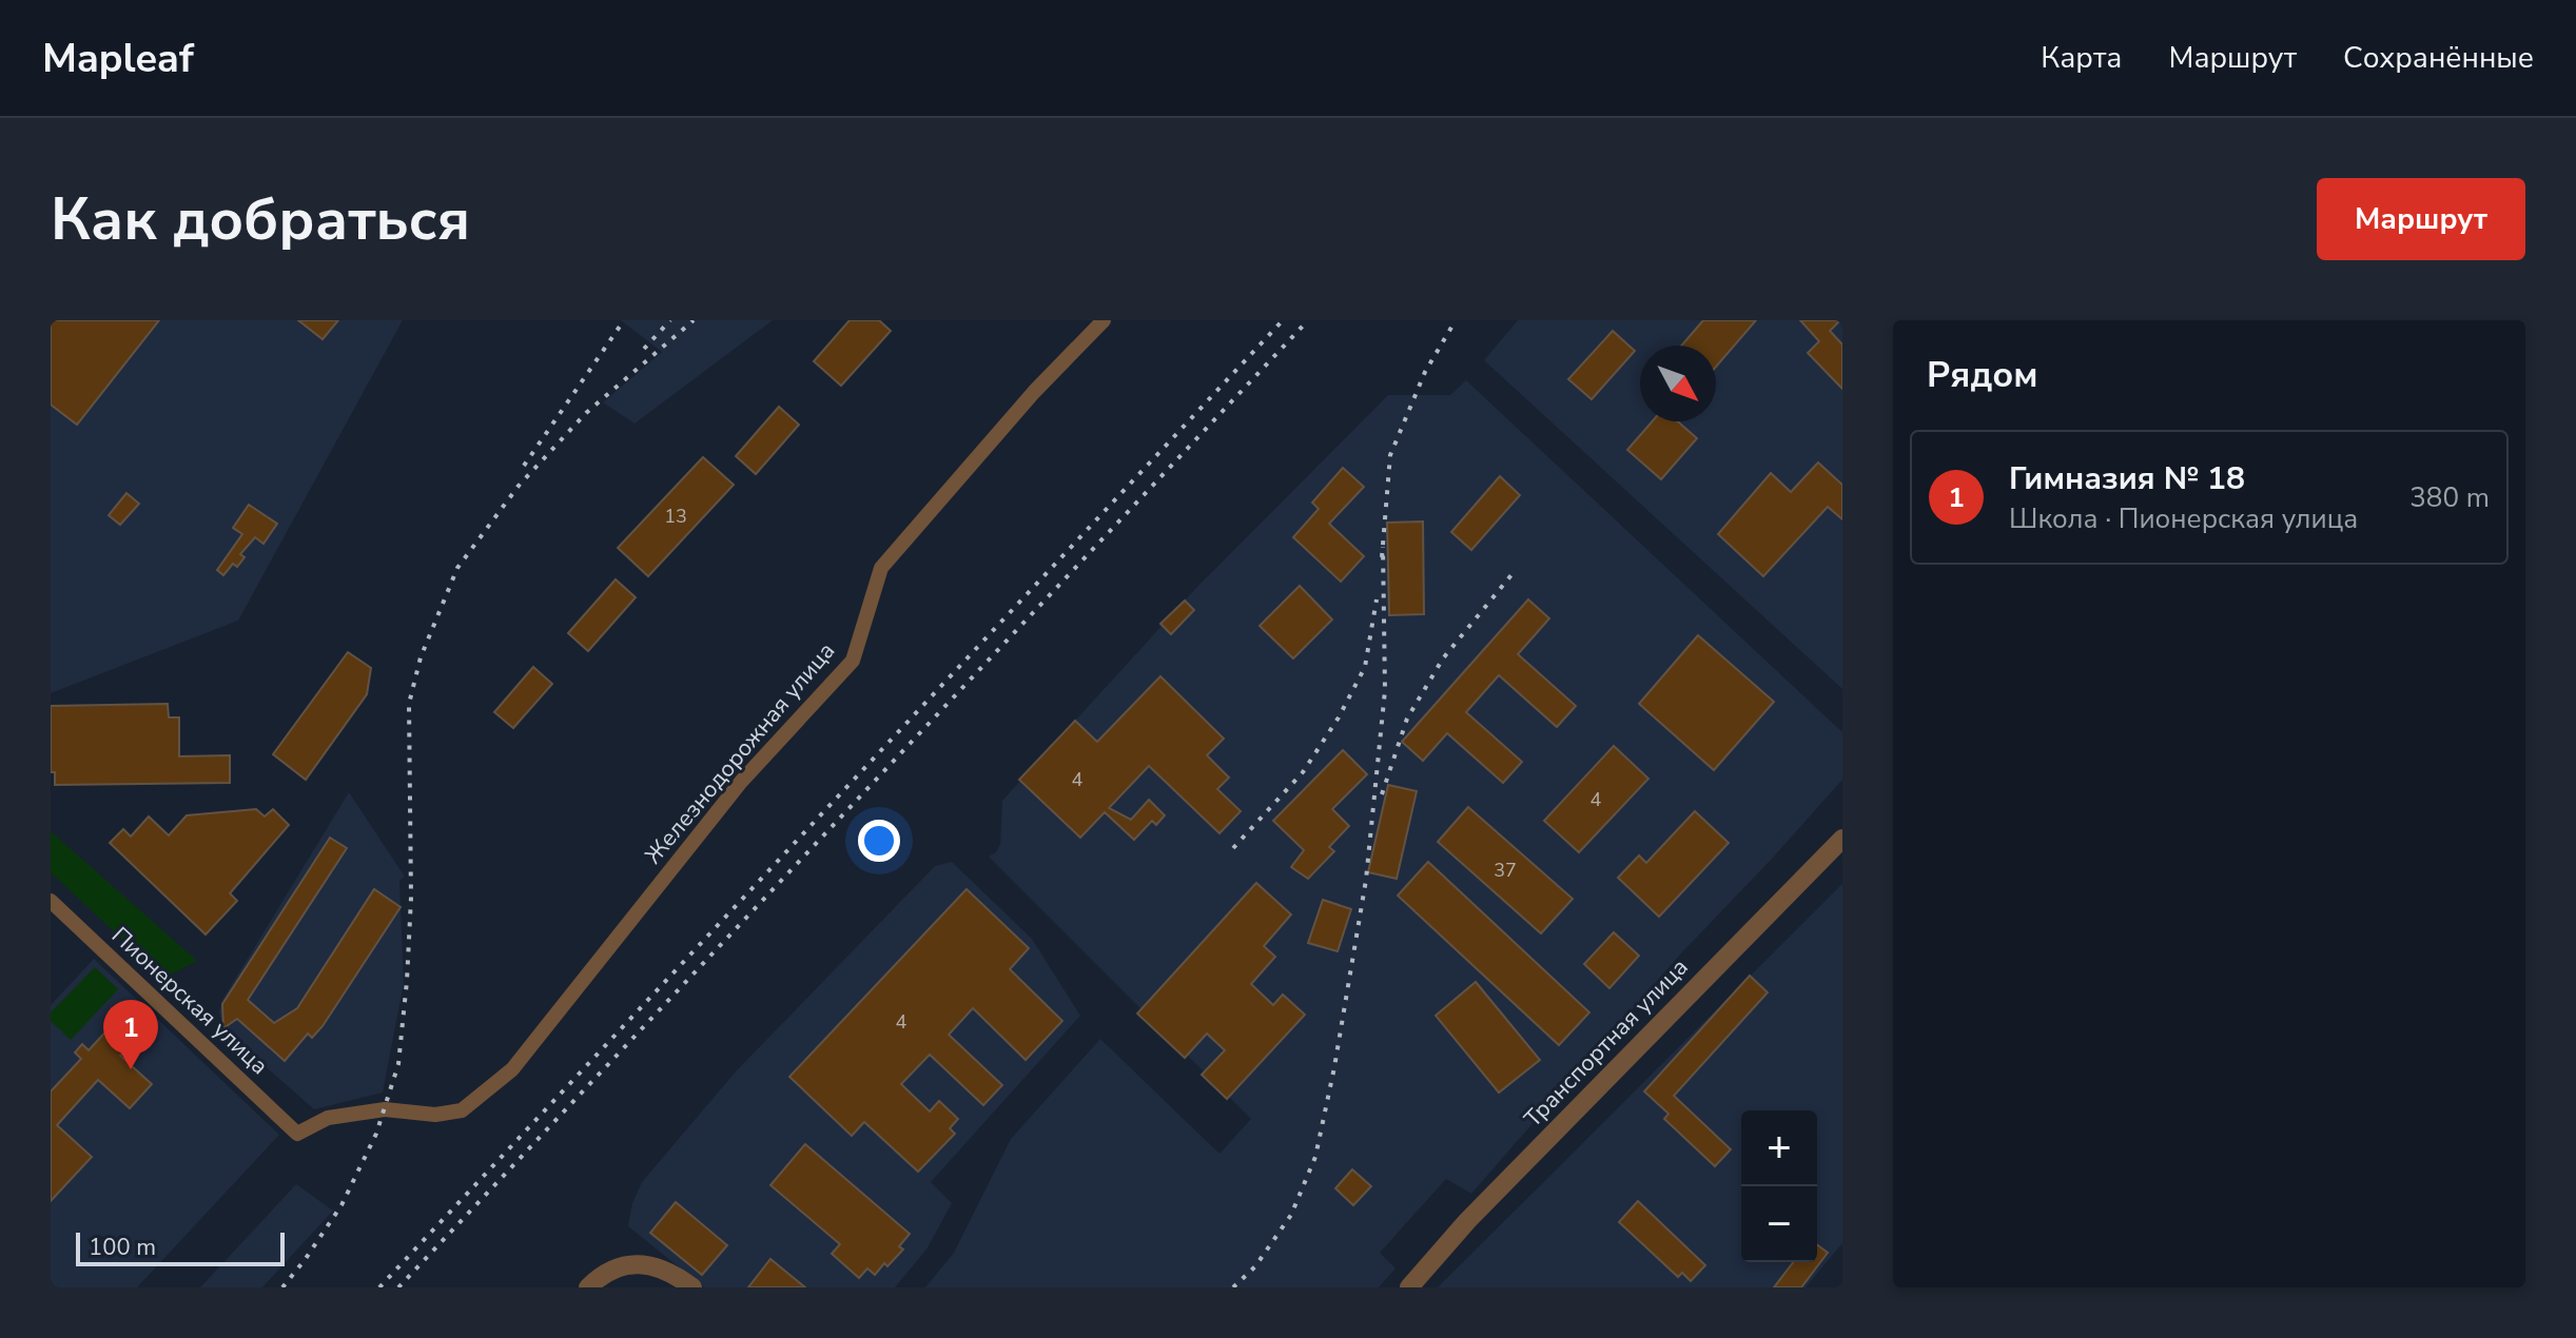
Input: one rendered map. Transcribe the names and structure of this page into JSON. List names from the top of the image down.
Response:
{
  "streets": {
    "street": ["Железнодорожная улица", "Пионерская улица", "Транспортная улица"]
  },
  "crossings": [
    ["Железнодорожная улица", "Пионерская улица"]
  ],
  "house_numbers": [
    "13",
    "4",
    "4",
    "37",
    "4"
  ],
  "scale_bar": "100 m",
  "north": "bottom right",
  "page": {
    "header": "Mapleaf",
    "nav": ["Карта", "Маршрут", "Сохранённые"],
    "buttons": "Маршрут",
    "title": "Как добраться",
    "heading": "Рядом",
    "list": [
      {
        "mark": "1",
        "name": "Гимназия № 18",
        "note": "Школа · Пионерская улица",
        "value": "380 m"
      }
    ],
    "pins": "1",
    "map_buttons": ["+", "−"],
    "scale": "100 m"
  }
}
